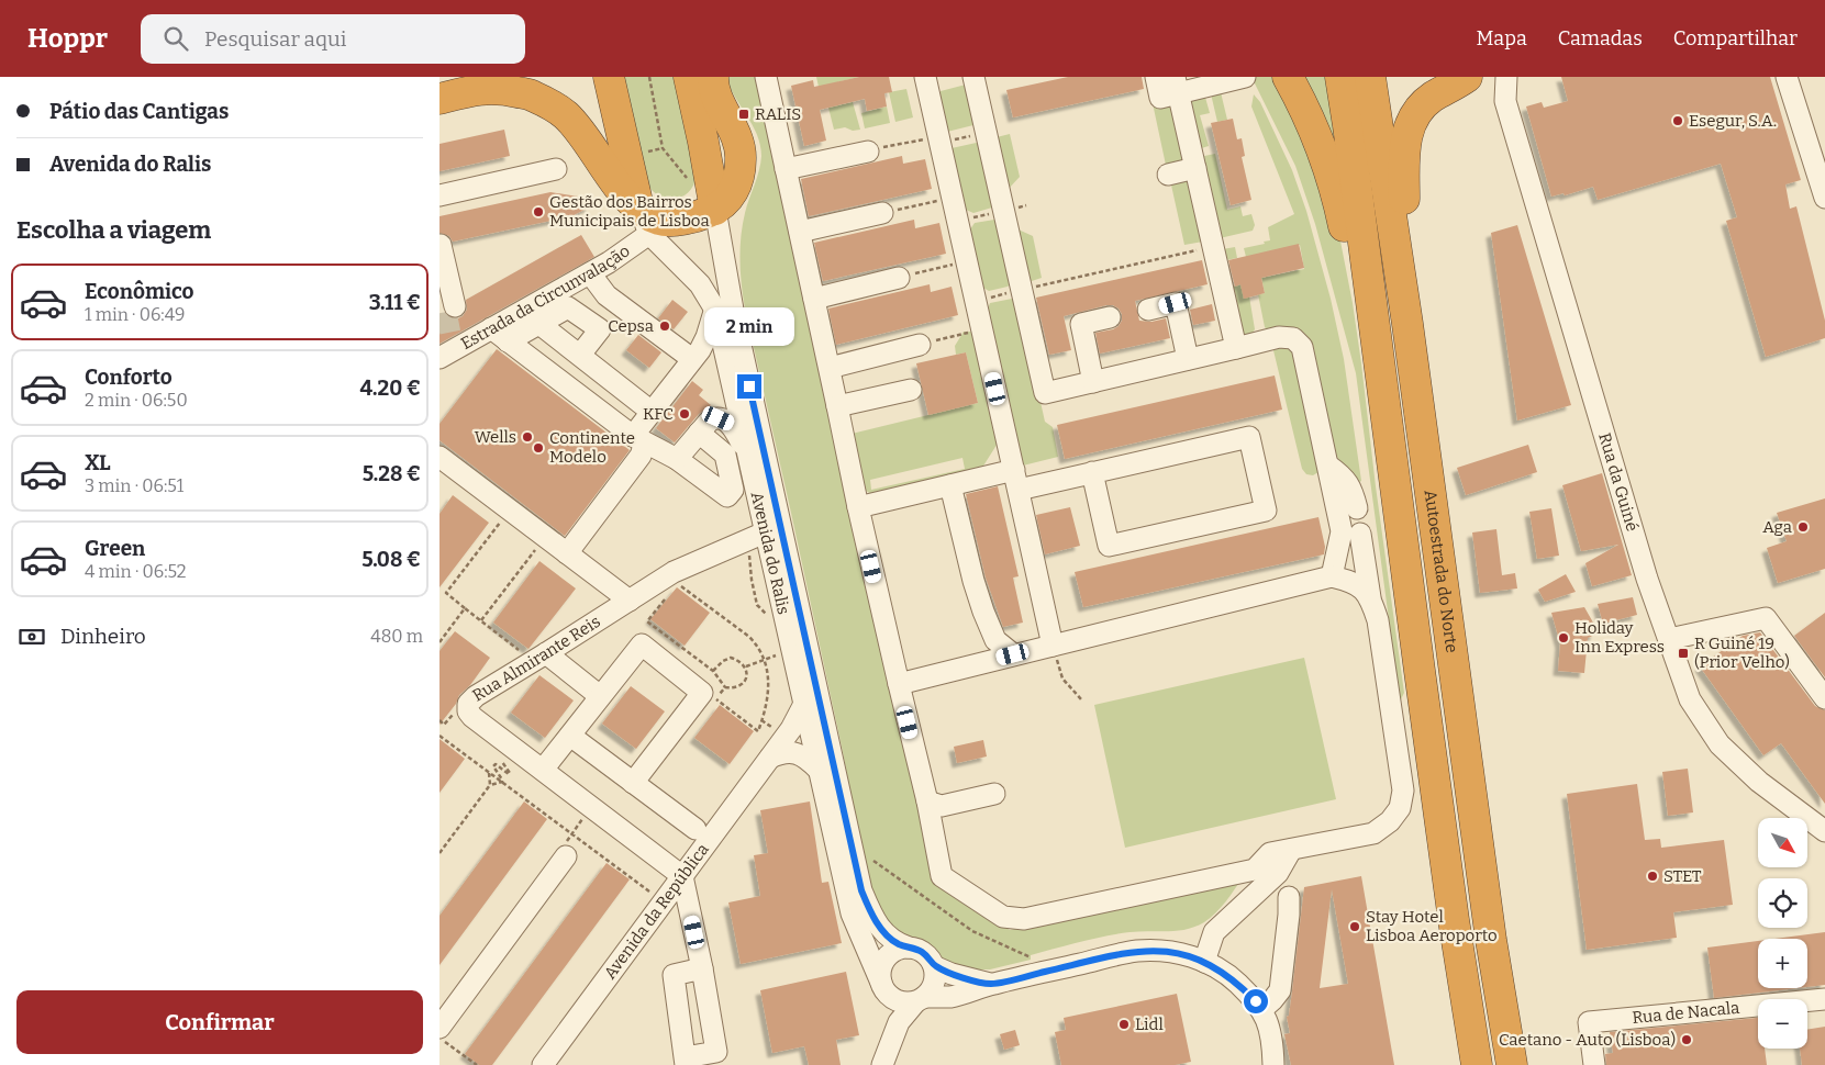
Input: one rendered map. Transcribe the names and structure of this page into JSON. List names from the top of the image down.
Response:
{
  "streets": {
    "highway": ["Autoestrada do Norte"],
    "street": [
      "Estrada da Circunvalação",
      "Rua da Guiné",
      "Avenida do Ralis",
      "Rua Almirante Reis",
      "Avenida da República",
      "Rua de Nacala"
    ]
  },
  "crossings": [
    ["Estrada da Circunvalação", "Avenida do Ralis"],
    ["Avenida do Ralis", "Rua Almirante Reis"],
    ["Avenida do Ralis", "Avenida da República"],
    ["Rua Almirante Reis", "Avenida da República"]
  ],
  "places": {
    "transit": ["RALIS", "R Guiné 19 (Prior Velho)"],
    "other": [
      "Esegur, S.A.",
      "Gestão dos Bairros Municipais de Lisboa",
      "Cepsa",
      "KFC",
      "Wells",
      "Continente Modelo",
      "Aga",
      "Holiday Inn Express",
      "STET",
      "Stay Hotel Lisboa Aeroporto",
      "Lidl",
      "Caetano - Auto (Lisboa)"
    ]
  },
  "north": "bottom right",
  "page": {
    "header": "Hoppr",
    "search": "Pesquisar aqui",
    "nav": ["Mapa", "Camadas", "Compartilhar"],
    "banner": ["Pátio das Cantigas", "Avenida do Ralis"],
    "heading": "Escolha a viagem",
    "list": [
      {
        "name": "Econômico",
        "note": "1 min · 06:49",
        "value": "3.11 €"
      },
      {
        "name": "Conforto",
        "note": "2 min · 06:50",
        "value": "4.20 €"
      },
      {
        "name": "XL",
        "note": "3 min · 06:51",
        "value": "5.28 €"
      },
      {
        "name": "Green",
        "note": "4 min · 06:52",
        "value": "5.08 €"
      }
    ],
    "bubble": "2 min",
    "pay": ["Dinheiro", "480 m"],
    "map_buttons": ["+", "−"],
    "buttons": "Confirmar"
  }
}
